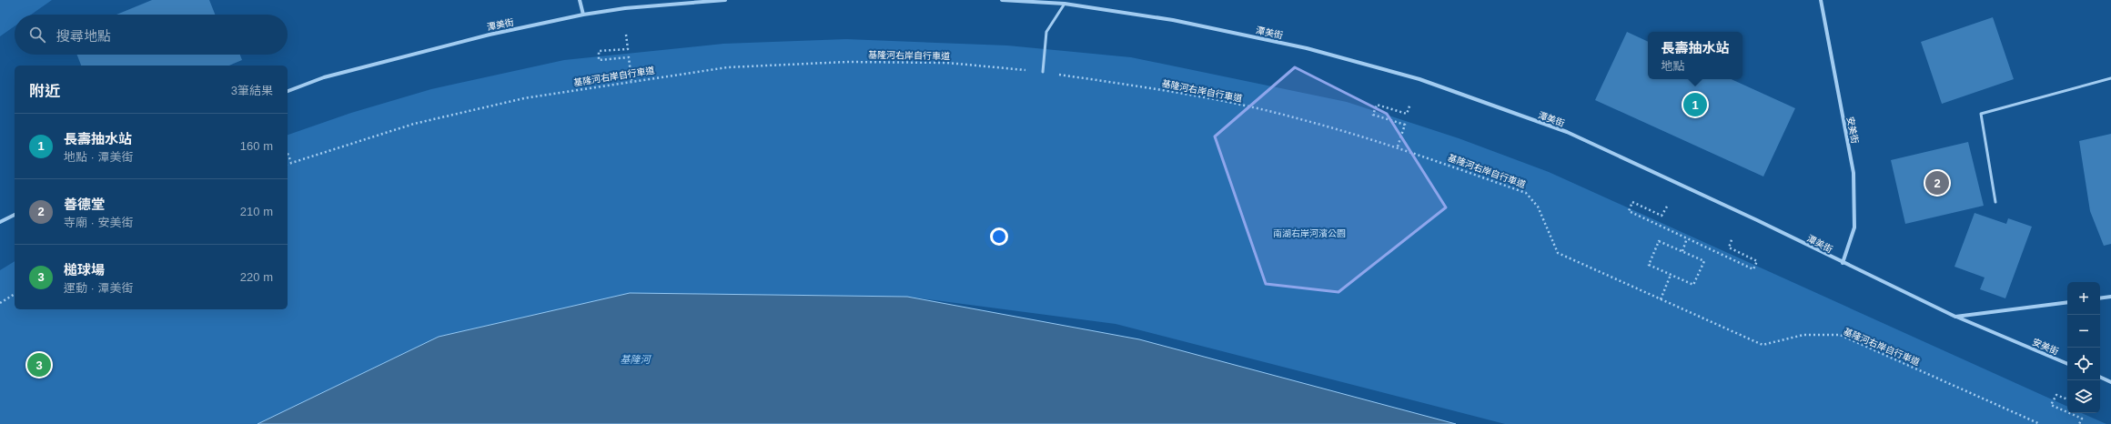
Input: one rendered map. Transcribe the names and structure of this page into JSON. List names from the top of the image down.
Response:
{
  "streets": {
    "street": ["潭美街", "安美街"],
    "path": ["基隆河右岸自行車道"]
  },
  "crossings": [
    ["潭美街", "安美街"]
  ],
  "water": ["基隆河"],
  "parks": ["南湖右岸河濱公園"],
  "page": {
    "search": "搜尋地點",
    "popup": ["長壽抽水站", "地點"],
    "heading": ["附近", "3筆結果"],
    "pins": ["1", "2", "3"],
    "list": [
      {
        "mark": "1",
        "name": "長壽抽水站",
        "note": "地點 · 潭美街",
        "value": "160 m"
      },
      {
        "mark": "2",
        "name": "善德堂",
        "note": "寺廟 · 安美街",
        "value": "210 m"
      },
      {
        "mark": "3",
        "name": "槌球場",
        "note": "運動 · 潭美街",
        "value": "220 m"
      }
    ],
    "map_buttons": ["+", "−"]
  }
}
